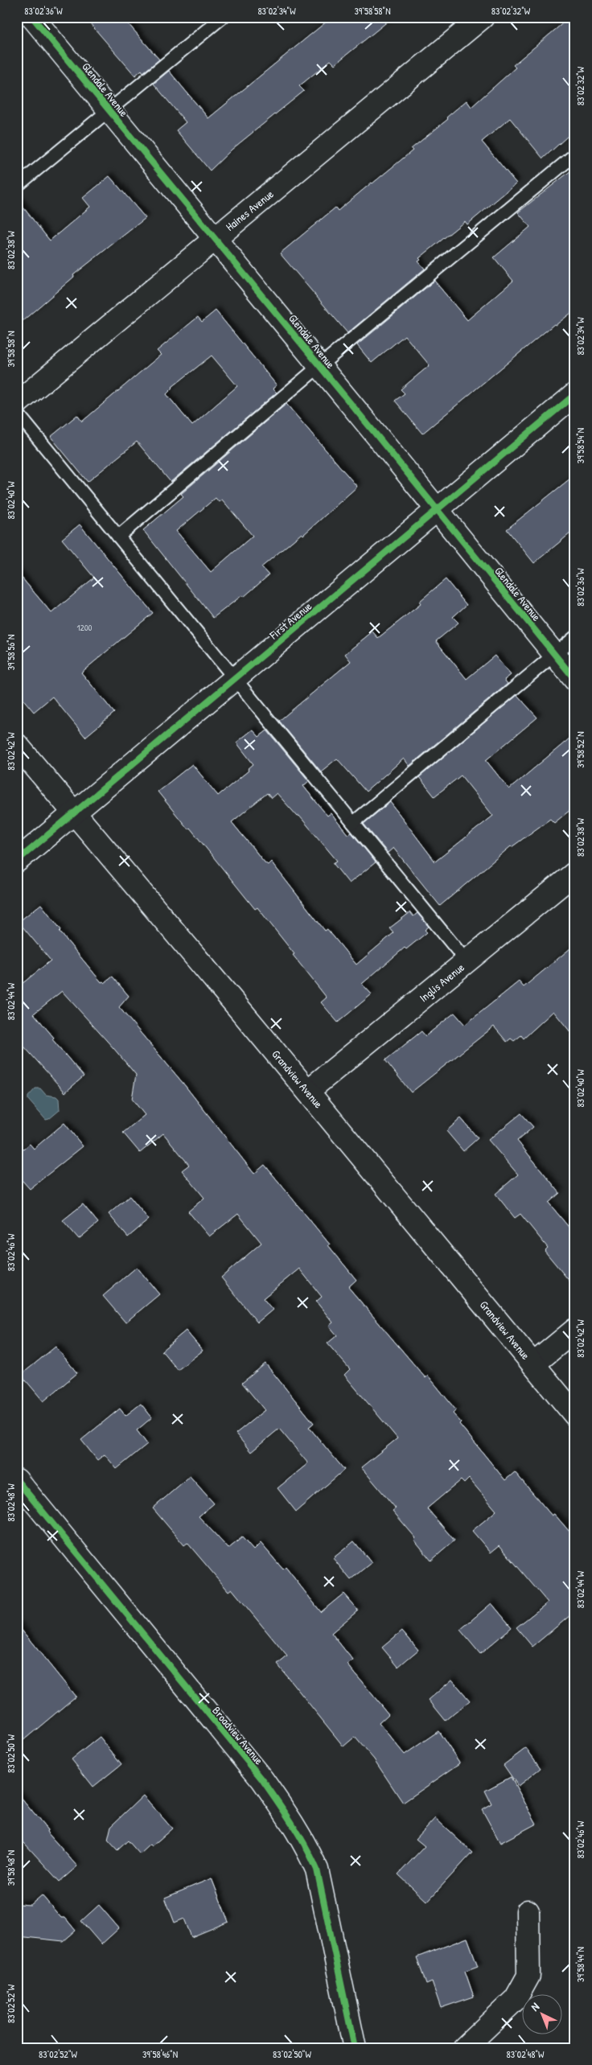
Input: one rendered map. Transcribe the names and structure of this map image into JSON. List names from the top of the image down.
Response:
{
  "streets": {
    "street": [
      "Glendale Avenue",
      "Haines Avenue",
      "First Avenue",
      "Inglis Avenue",
      "Grandview Avenue",
      "Broadview Avenue"
    ]
  },
  "crossings": [
    ["Glendale Avenue", "Haines Avenue"],
    ["Glendale Avenue", "First Avenue"],
    ["First Avenue", "Grandview Avenue"],
    ["Inglis Avenue", "Grandview Avenue"]
  ],
  "house_numbers": ["1200"],
  "north": "top left",
  "coordinates": [
    "83°02'36\"W",
    "83°02'34\"W",
    "39°58'58\"N",
    "83°02'32\"W",
    "83°02'38\"W",
    "39°58'54\"N",
    "83°02'40\"W",
    "39°58'56\"N",
    "39°58'52\"N",
    "83°02'42\"W",
    "83°02'44\"W",
    "83°02'46\"W",
    "83°02'48\"W",
    "83°02'50\"W",
    "39°58'48\"N",
    "39°58'44\"N",
    "83°02'52\"W",
    "39°58'46\"N"
  ]
}
